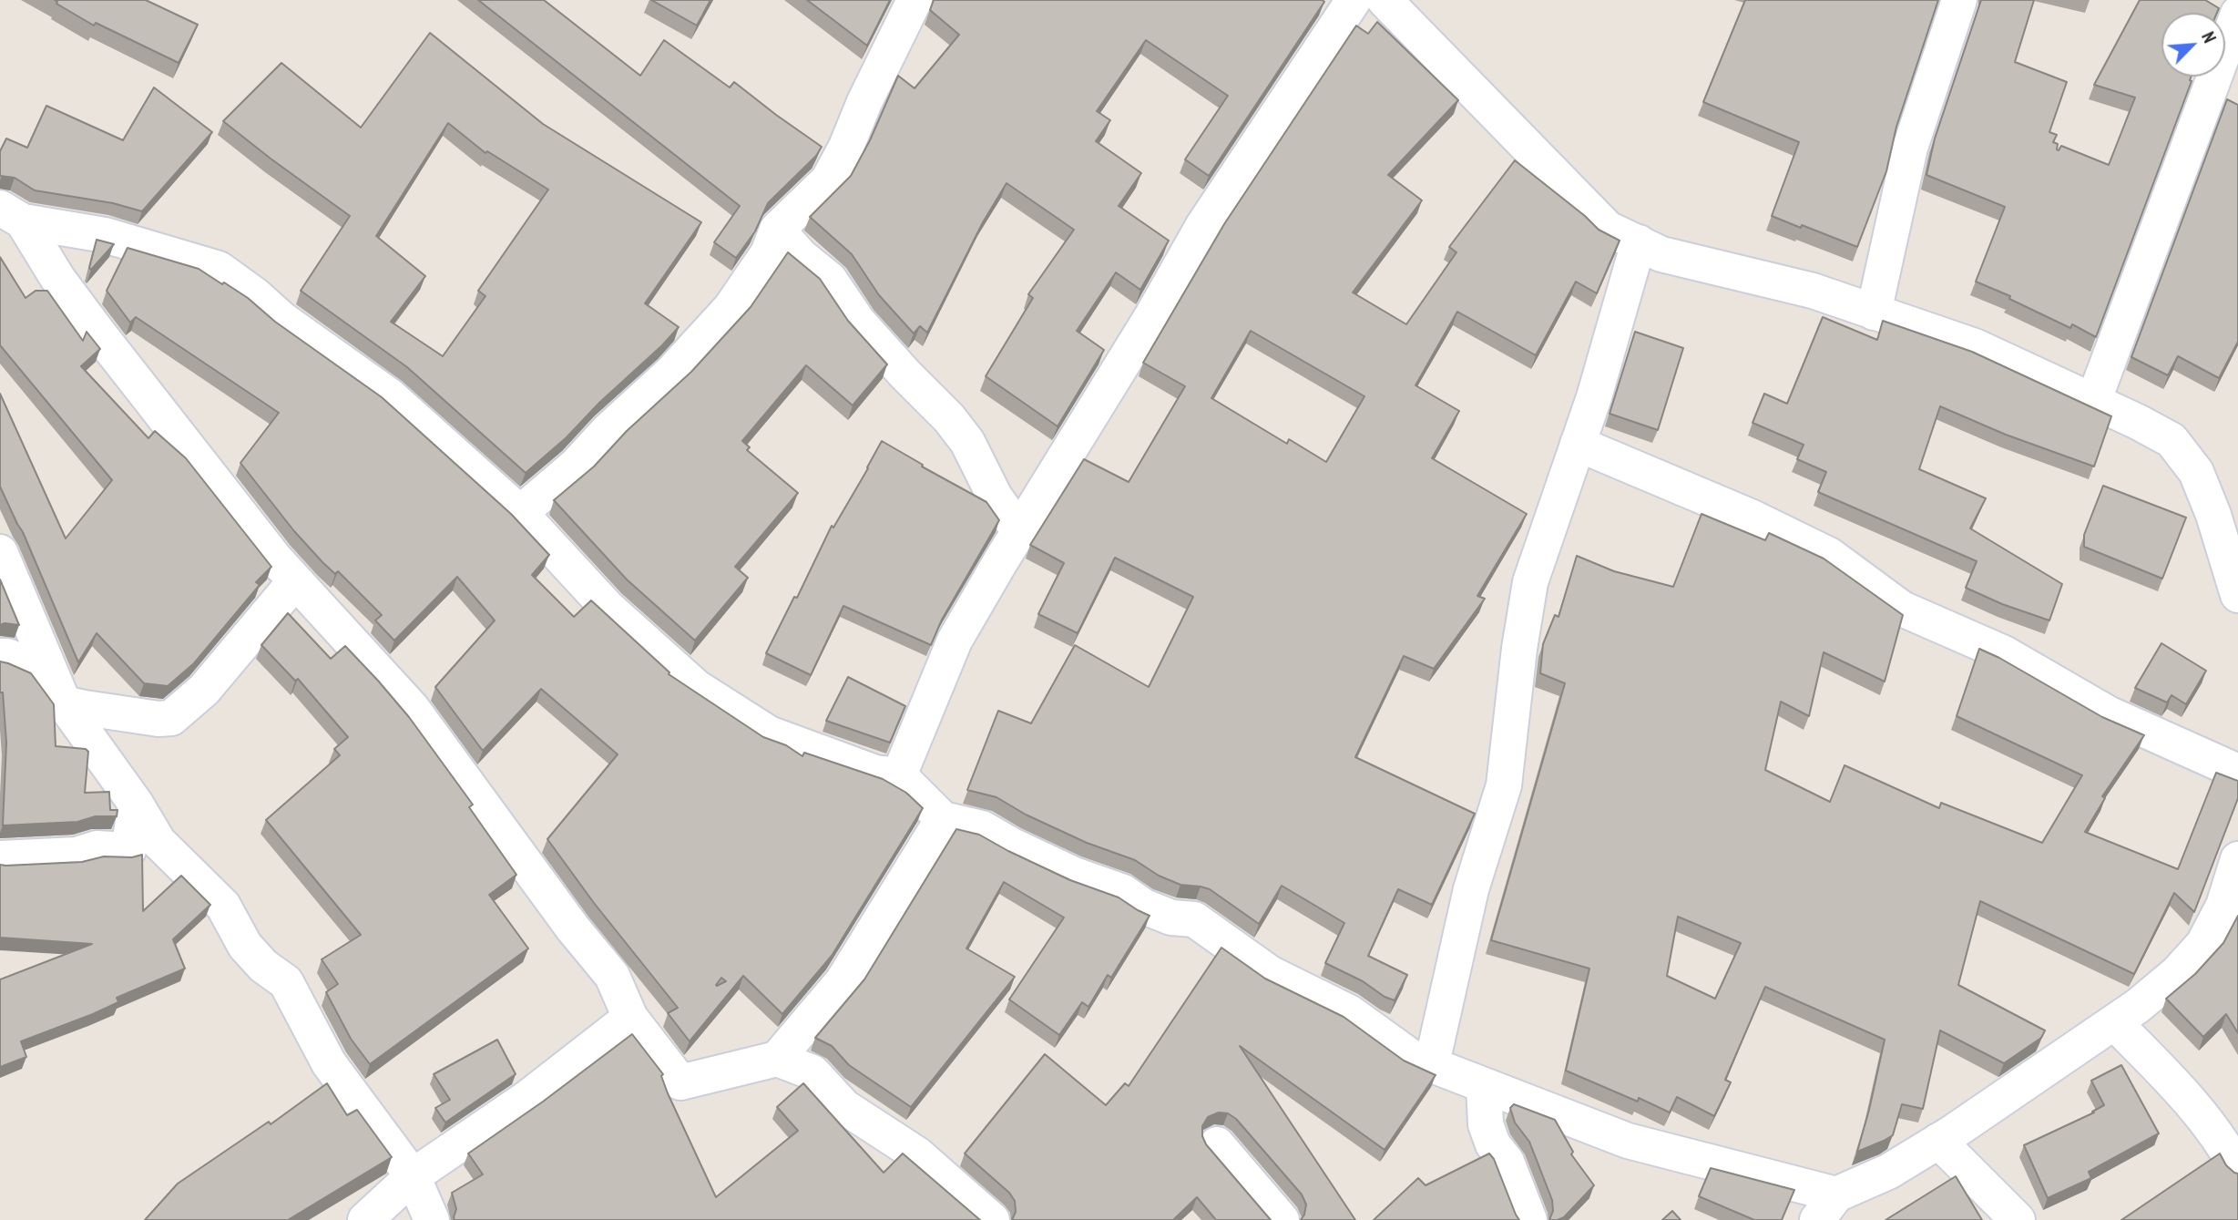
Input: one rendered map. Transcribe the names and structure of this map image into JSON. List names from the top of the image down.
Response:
{
  "north": "top right"
}
